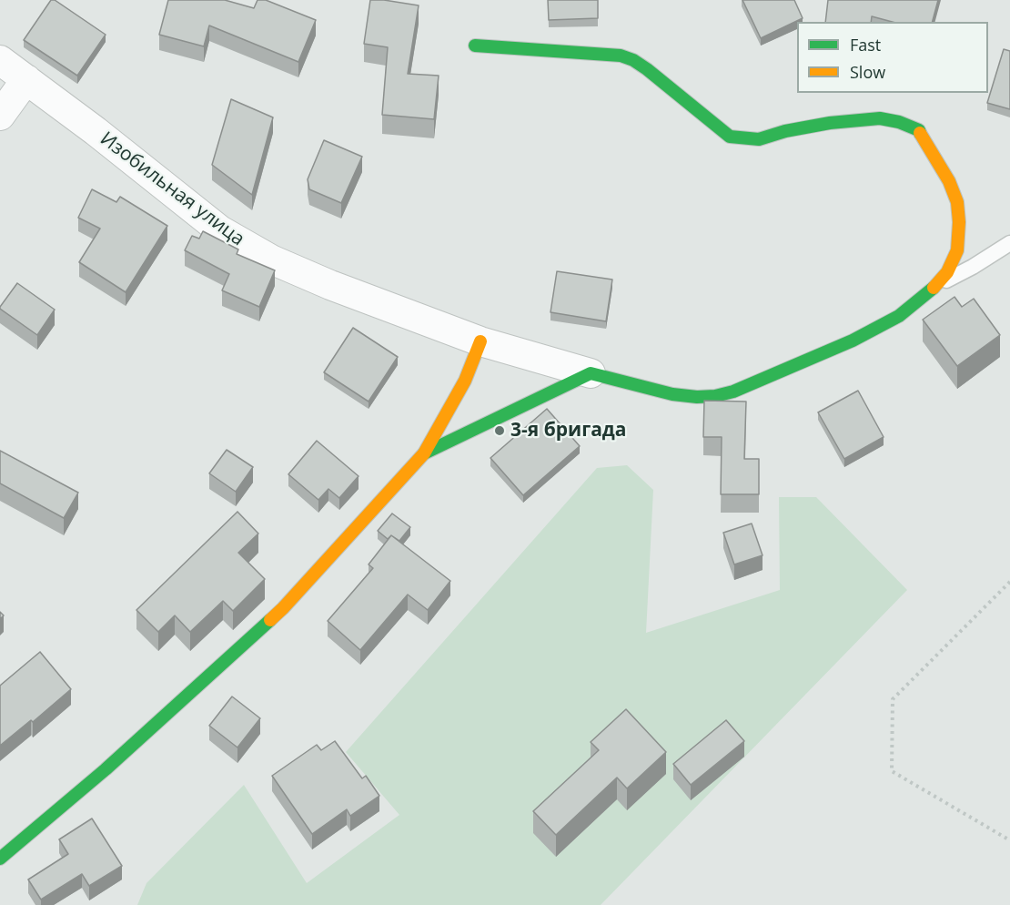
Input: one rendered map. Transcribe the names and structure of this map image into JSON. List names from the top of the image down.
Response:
{
  "streets": {
    "street": ["Изобильная улица"]
  },
  "places": ["3-я бригада"],
  "legend": ["Fast", "Slow"]
}
